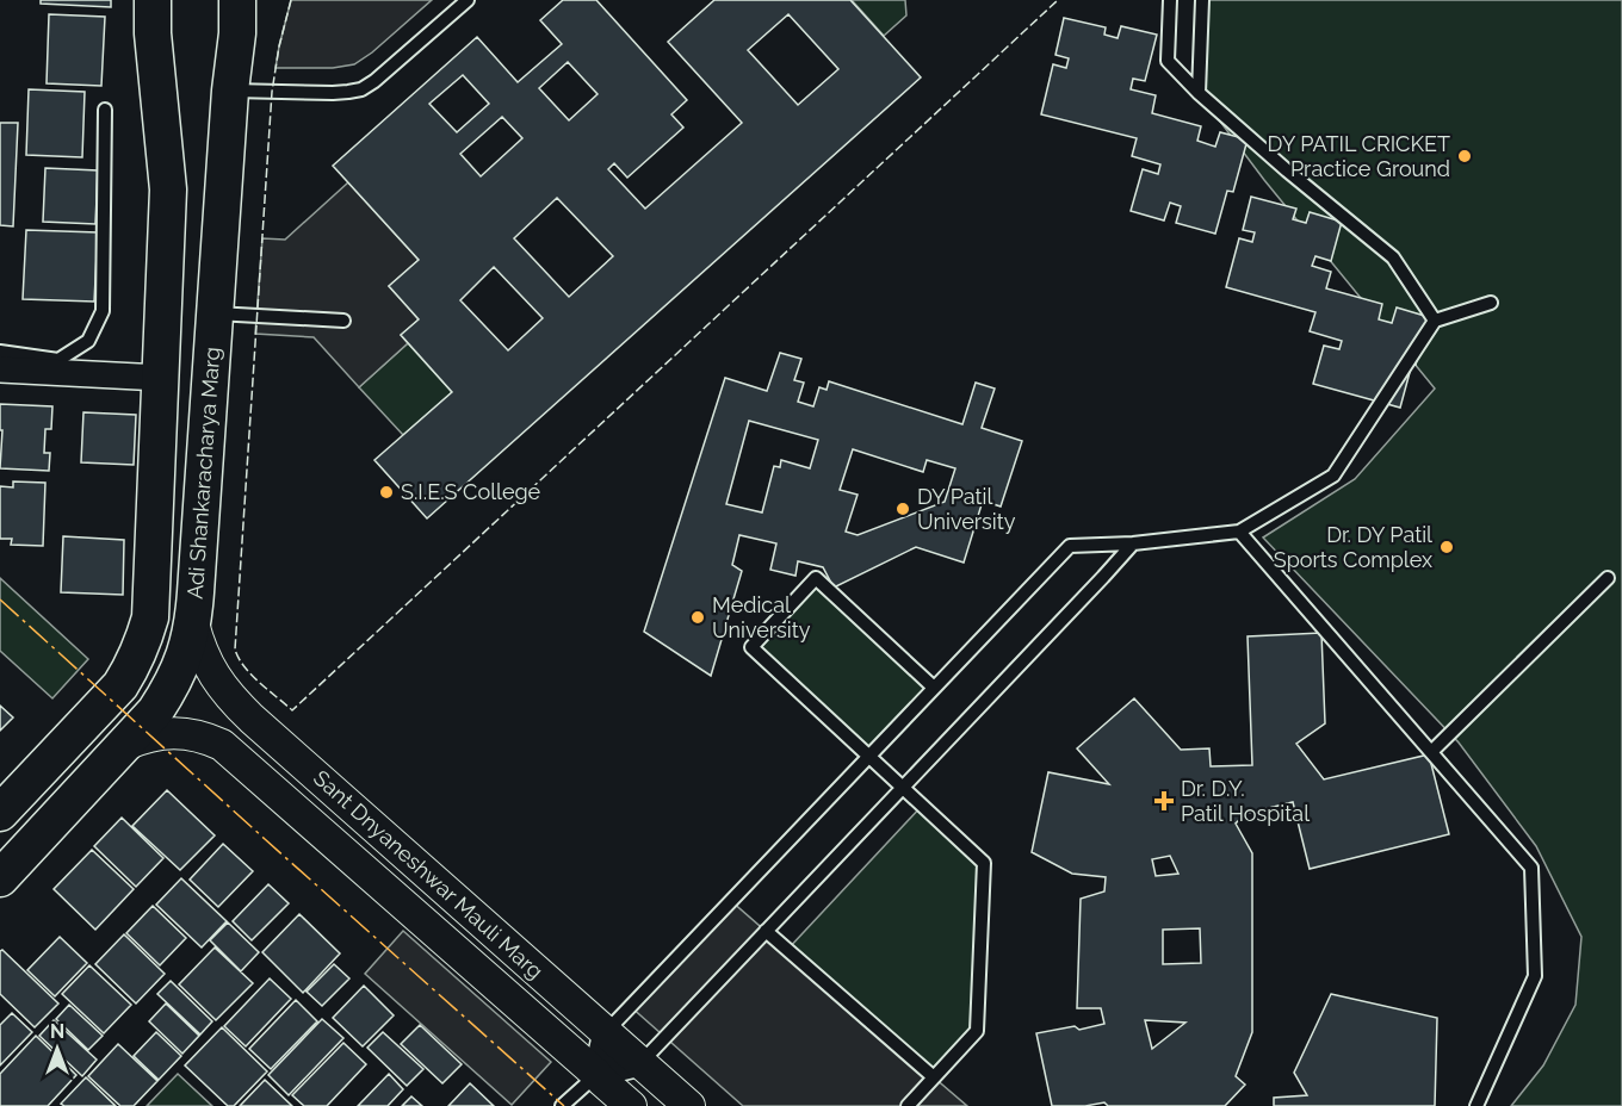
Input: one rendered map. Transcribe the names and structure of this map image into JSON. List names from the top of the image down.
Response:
{
  "streets": {
    "main road": ["Adi Shankaracharya Marg"],
    "street": ["Sant Dnyaneshwar Mauli Marg"]
  },
  "crossings": [
    ["Adi Shankaracharya Marg", "Sant Dnyaneshwar Mauli Marg"]
  ],
  "places": {
    "other": [
      "DY PATIL CRICKET Practice Ground",
      "S.I.E.S College",
      "DY Patil University",
      "Dr. DY Patil Sports Complex",
      "Medical University"
    ],
    "health": ["Dr. D.Y. Patil Hospital"]
  },
  "north": "top"
}
